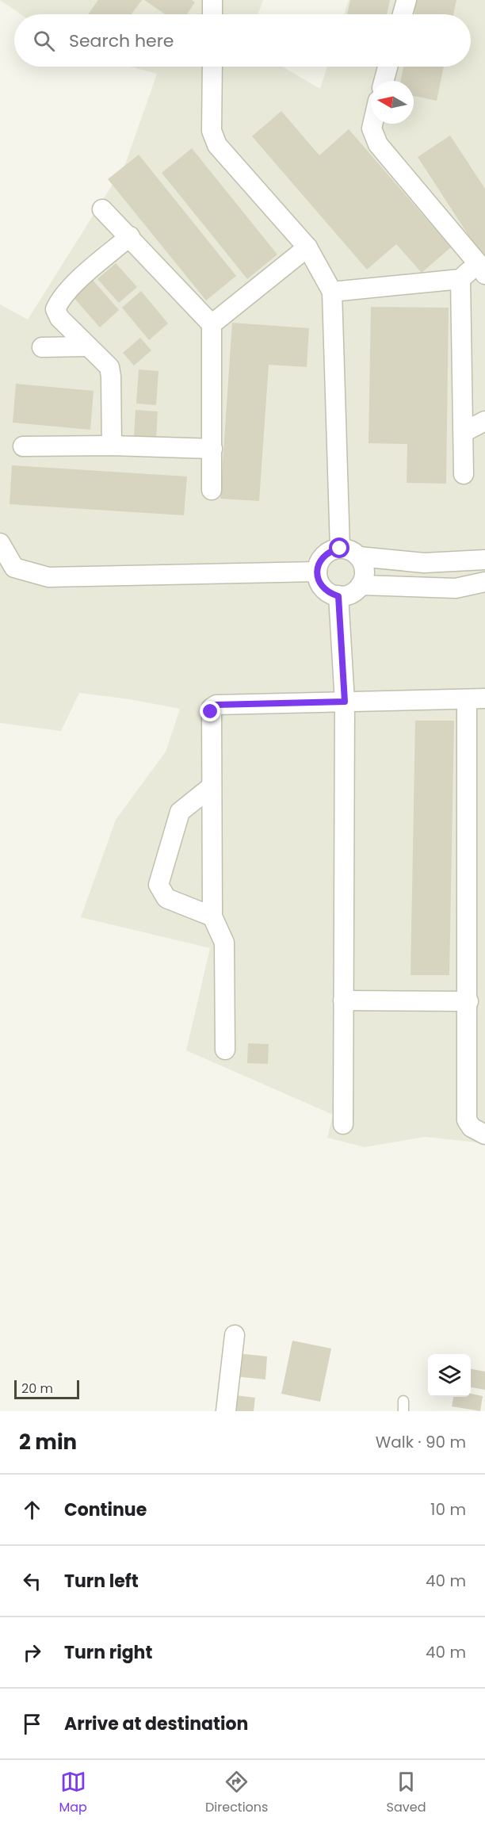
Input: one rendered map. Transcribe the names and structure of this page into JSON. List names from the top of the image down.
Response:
{
  "scale_bar": "20 m",
  "north": "left",
  "page": {
    "search": "Search here",
    "scale": "20 m",
    "heading": ["2 min", "Walk · 90 m"],
    "list": [
      ["Continue", "10 m"],
      ["Turn left", "40 m"],
      ["Turn right", "40 m"],
      "Arrive at destination"
    ],
    "nav": ["Map", "Directions", "Saved"]
  }
}
